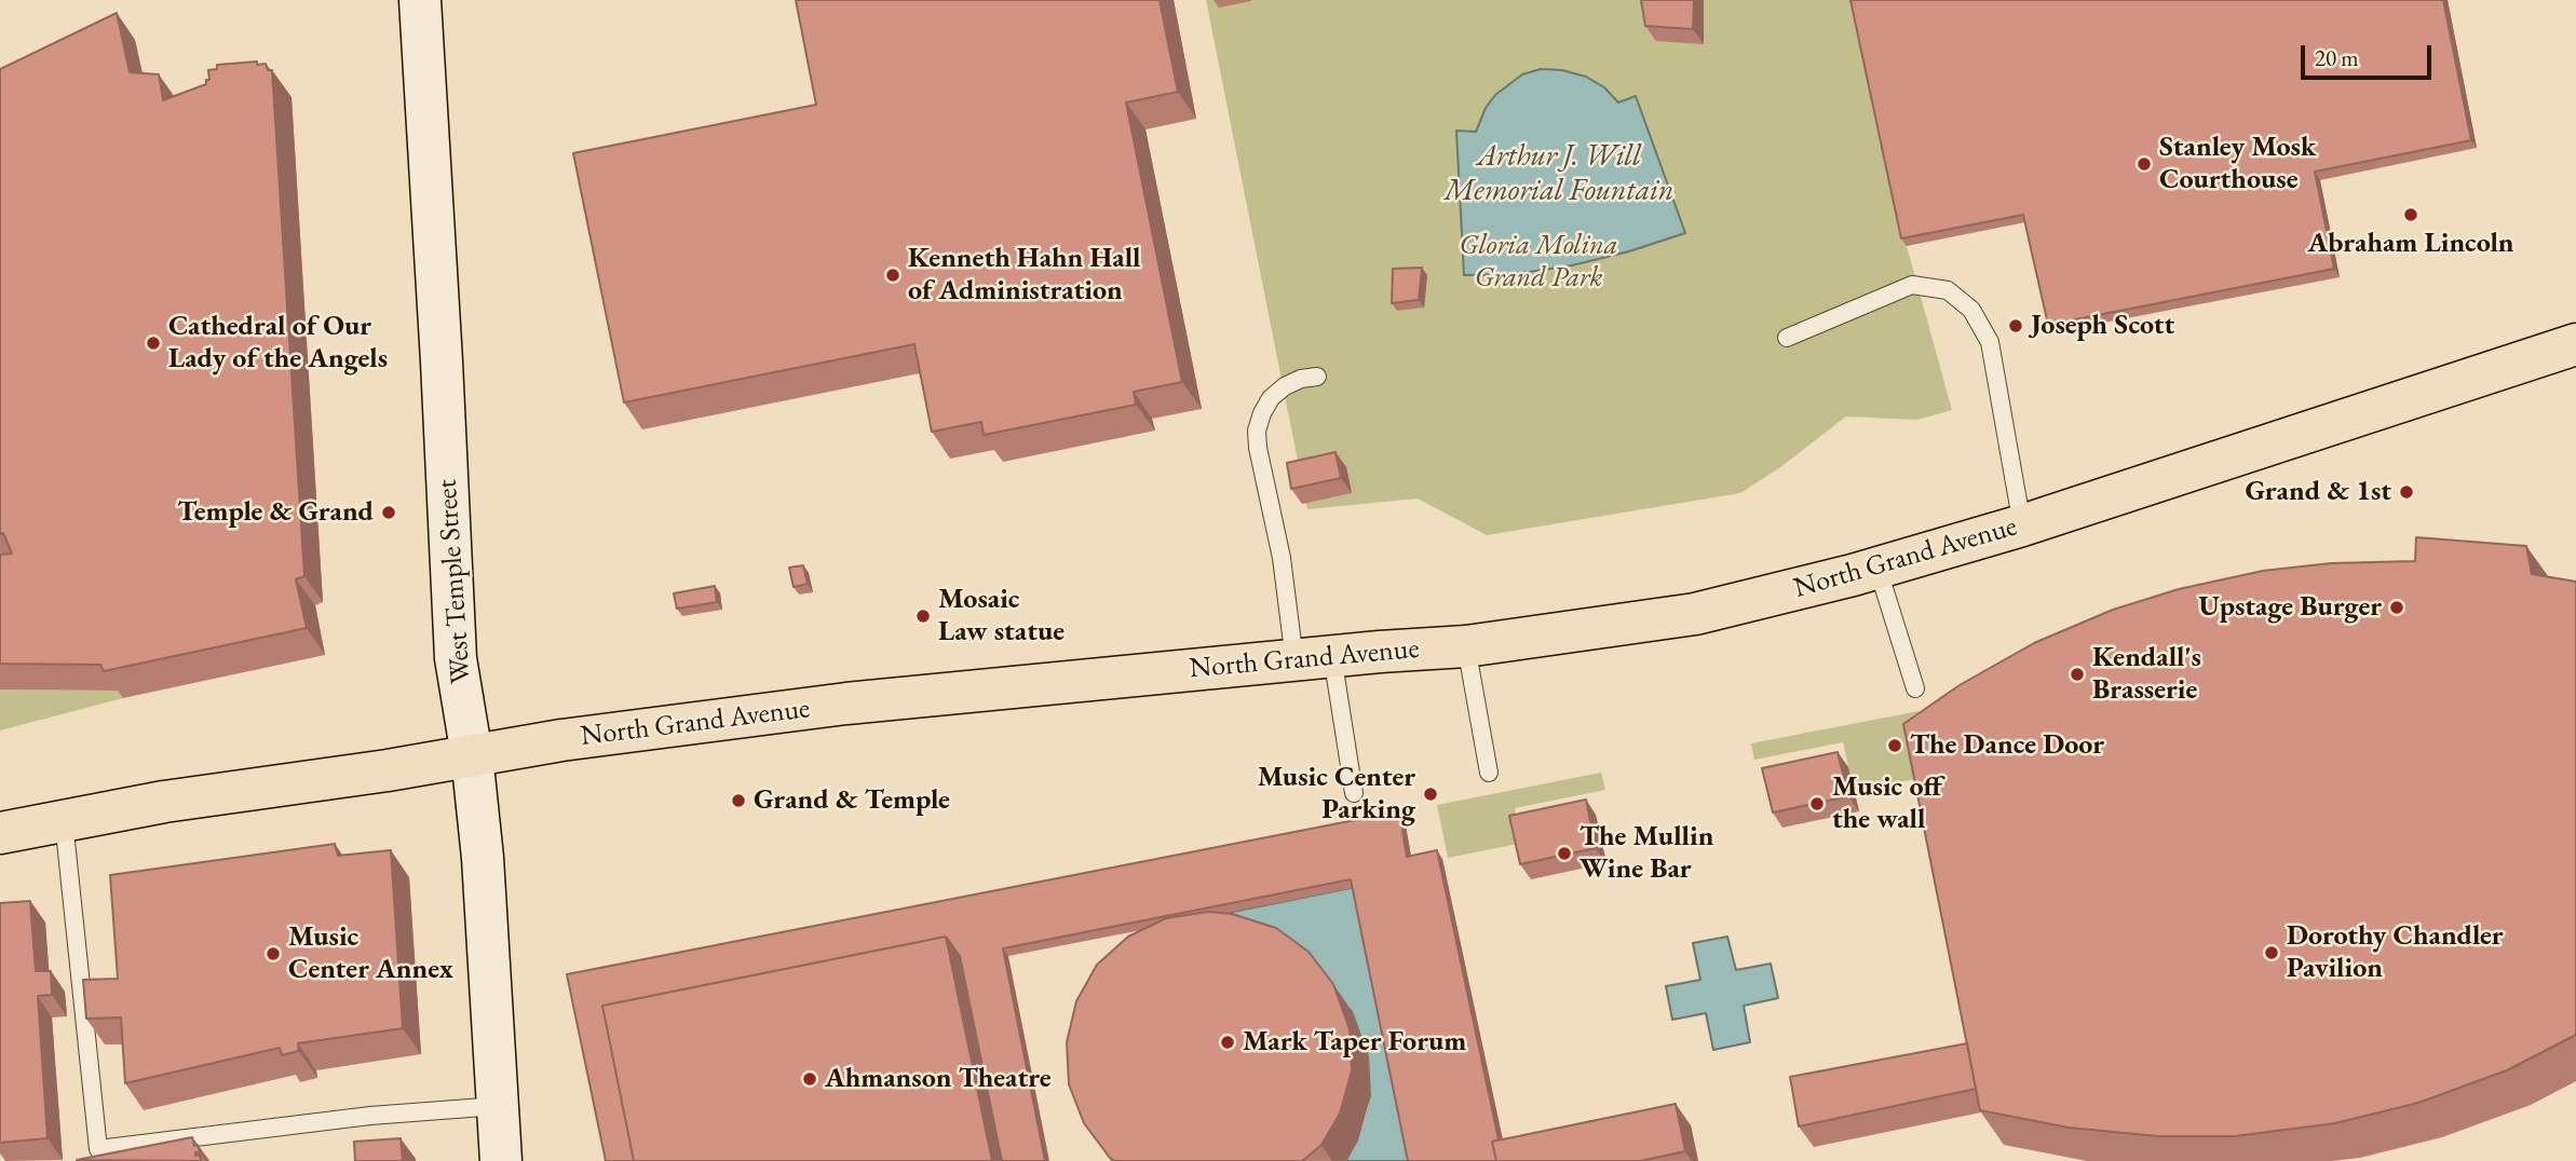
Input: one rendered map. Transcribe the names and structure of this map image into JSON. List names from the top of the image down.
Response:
{
  "streets": {
    "main road": ["North Grand Avenue", "West Temple Street"]
  },
  "crossings": [
    ["North Grand Avenue", "West Temple Street"]
  ],
  "water": ["Arthur J. Will Memorial Fountain"],
  "parks": ["Gloria Molina Grand Park"],
  "places": [
    "Stanley Mosk Courthouse",
    "Abraham Lincoln",
    "Kenneth Hahn Hall of Administration",
    "Joseph Scott",
    "Cathedral of Our Lady of the Angels",
    "Grand & 1st",
    "Temple & Grand",
    "Upstage Burger",
    "Mosaic Law statue",
    "Kendall's Brasserie",
    "The Dance Door",
    "Music Center Parking",
    "Grand & Temple",
    "Music off the wall",
    "The Mullin Wine Bar",
    "Dorothy Chandler Pavilion",
    "Music Center Annex",
    "Mark Taper Forum",
    "Ahmanson Theatre"
  ],
  "scale_bar": "20 m"
}
